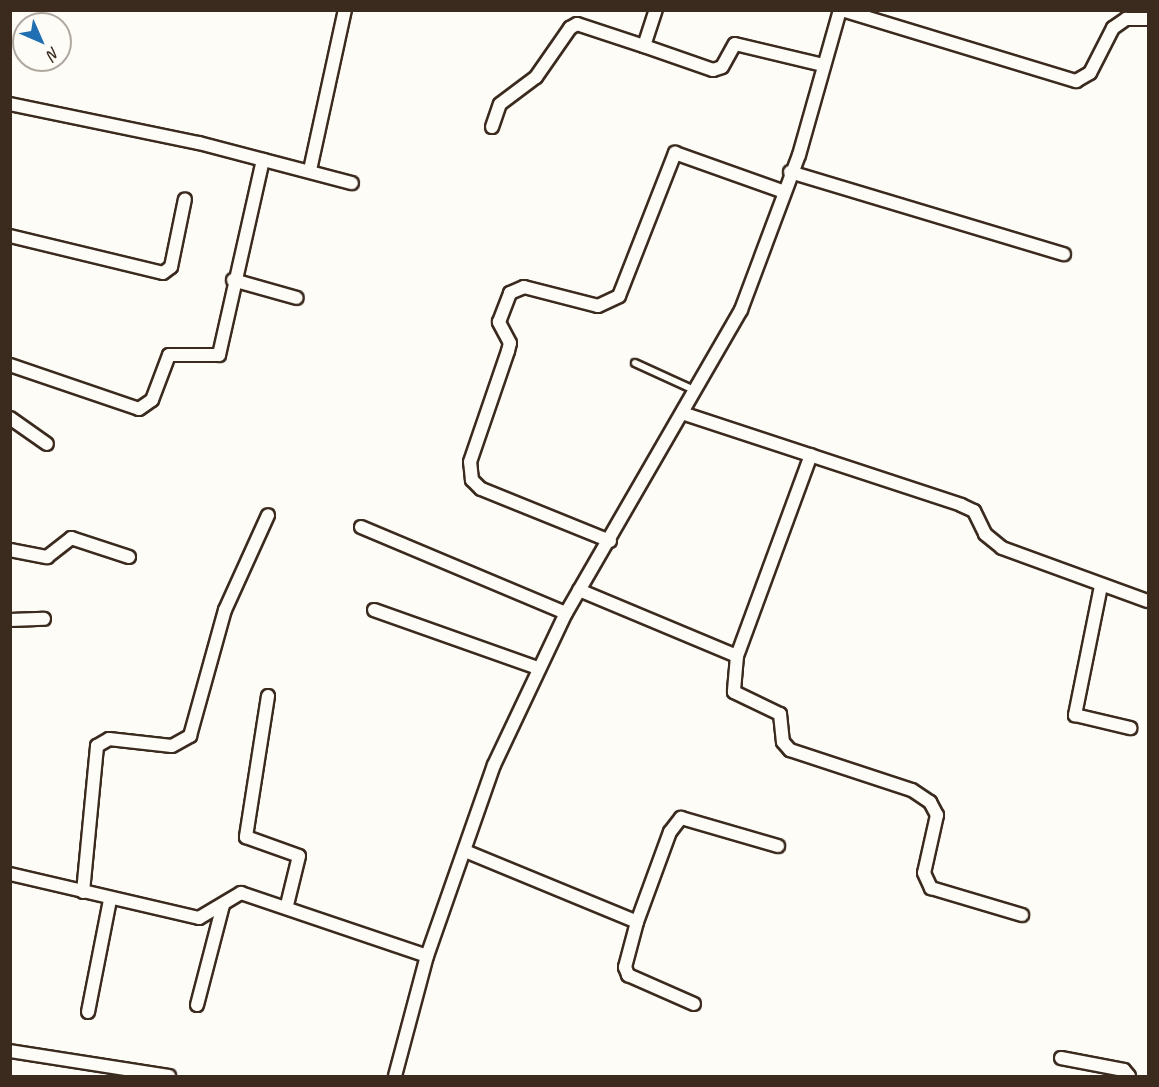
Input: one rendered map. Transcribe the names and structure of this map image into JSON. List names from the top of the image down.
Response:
{
  "north": "bottom right"
}
